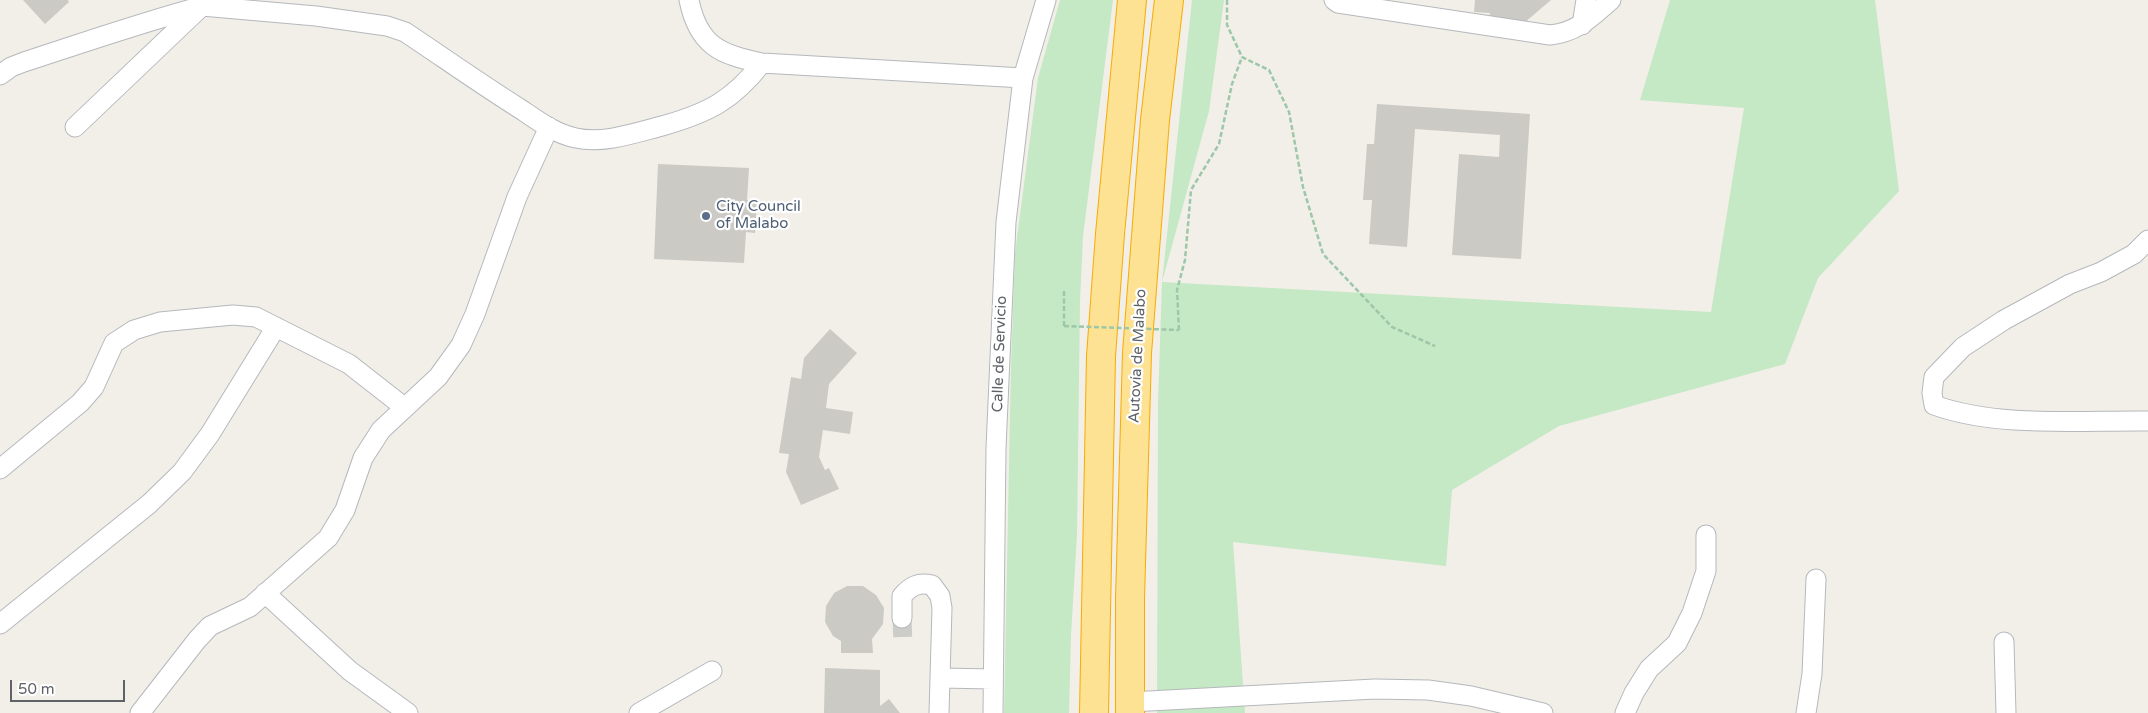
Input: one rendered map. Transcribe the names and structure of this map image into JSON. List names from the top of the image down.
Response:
{
  "streets": {
    "highway": ["Autovía de Malabo"],
    "street": ["Calle de Servicio"]
  },
  "places": ["City Council of Malabo"],
  "scale_bar": "50 m"
}
